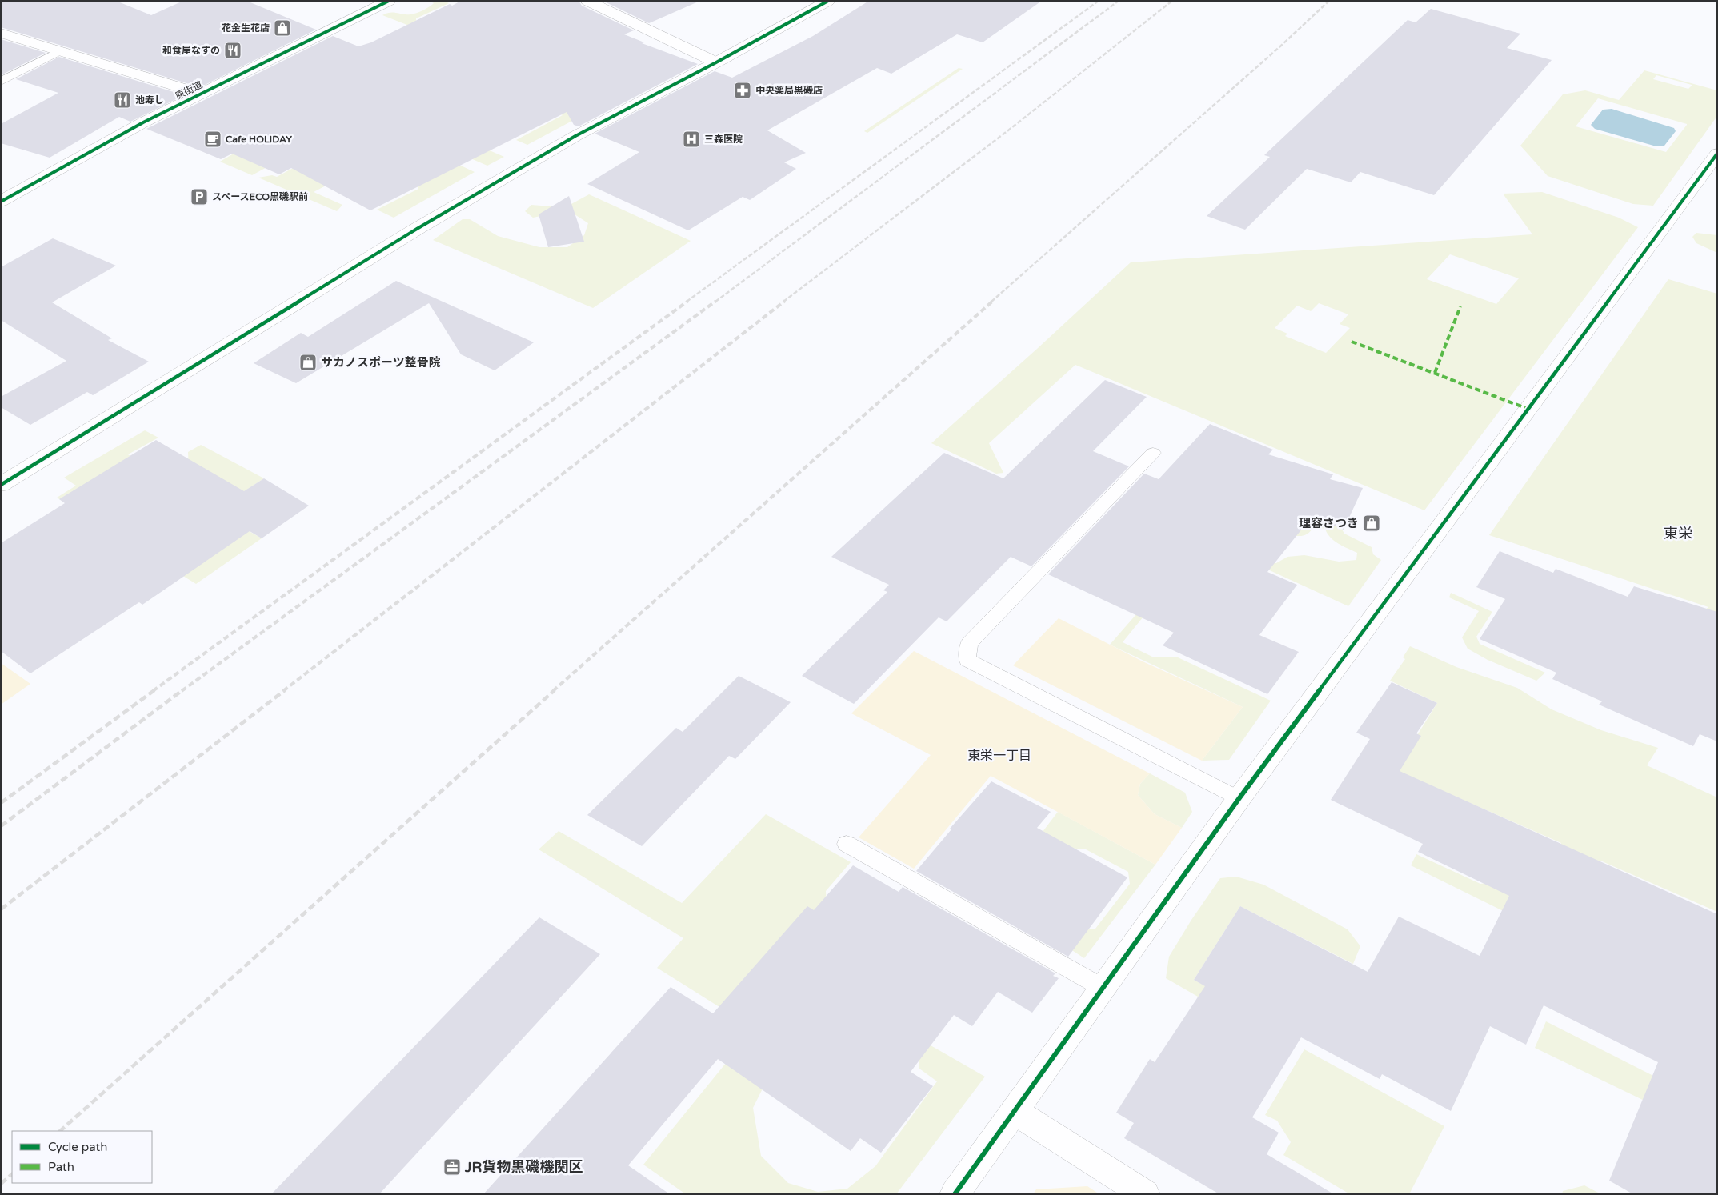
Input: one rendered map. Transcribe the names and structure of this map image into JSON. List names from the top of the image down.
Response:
{
  "streets": {
    "street": ["原街道"]
  },
  "districts": ["東栄", "東栄一丁目"],
  "places": {
    "shop": ["花金生花店", "サカノスポーツ整骨院", "理容さつき"],
    "restaurant": ["和食屋なすの", "池寿し"],
    "pharmacy": ["中央薬局黒磯店"],
    "cafe": ["Cafe HOLIDAY"],
    "hospital": ["三森医院"],
    "parking": ["スペースECO黒磯駅前"],
    "office": ["JR貨物黒磯機関区"]
  },
  "legend": ["Cycle path", "Path"]
}
